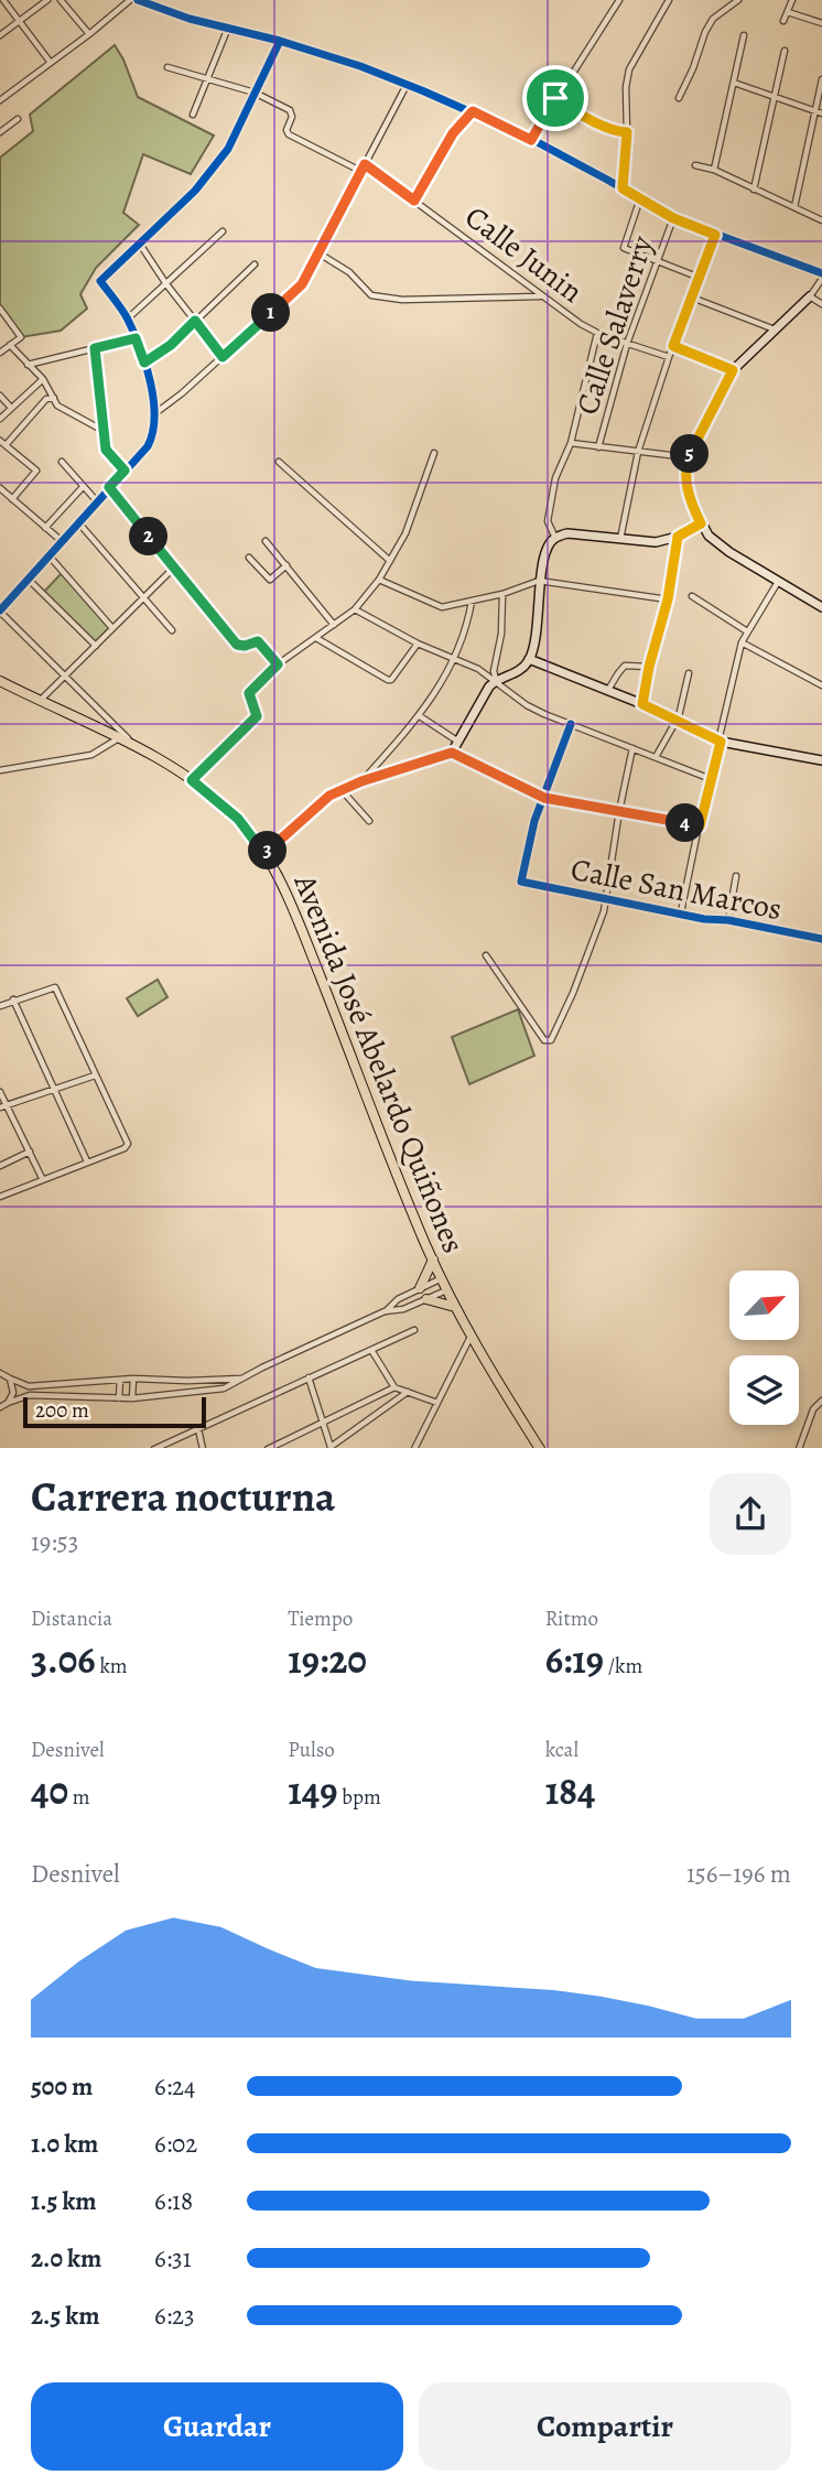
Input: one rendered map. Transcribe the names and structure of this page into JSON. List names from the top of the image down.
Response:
{
  "streets": {
    "main road": ["Avenida José Abelardo Quiñones"],
    "street": ["Calle Junin", "Calle Salaverry", "Calle San Marcos"]
  },
  "crossings": [
    ["Calle Junin", "Calle Salaverry"]
  ],
  "scale_bar": "200 m",
  "north": "top right",
  "page": {
    "pins": [
      "1",
      "5",
      "2",
      "4",
      "3"
    ],
    "scale": "200 m",
    "heading": ["Carrera nocturna", "19:53"],
    "stats": [
      ["Distancia", "3.06 km"],
      ["Tiempo", "19:20"],
      ["Ritmo", "6:19 /km"],
      ["Desnivel", "40 m"],
      ["Pulso", "149 bpm"],
      ["kcal", "184"]
    ],
    "chart": ["Desnivel", "156–196 m"],
    "list": [
      {
        "name": "500 m",
        "note": "6:24"
      },
      {
        "name": "1.0 km",
        "note": "6:02"
      },
      {
        "name": "1.5 km",
        "note": "6:18"
      },
      {
        "name": "2.0 km",
        "note": "6:31"
      },
      {
        "name": "2.5 km",
        "note": "6:23"
      }
    ],
    "buttons": ["Guardar", "Compartir"]
  }
}
